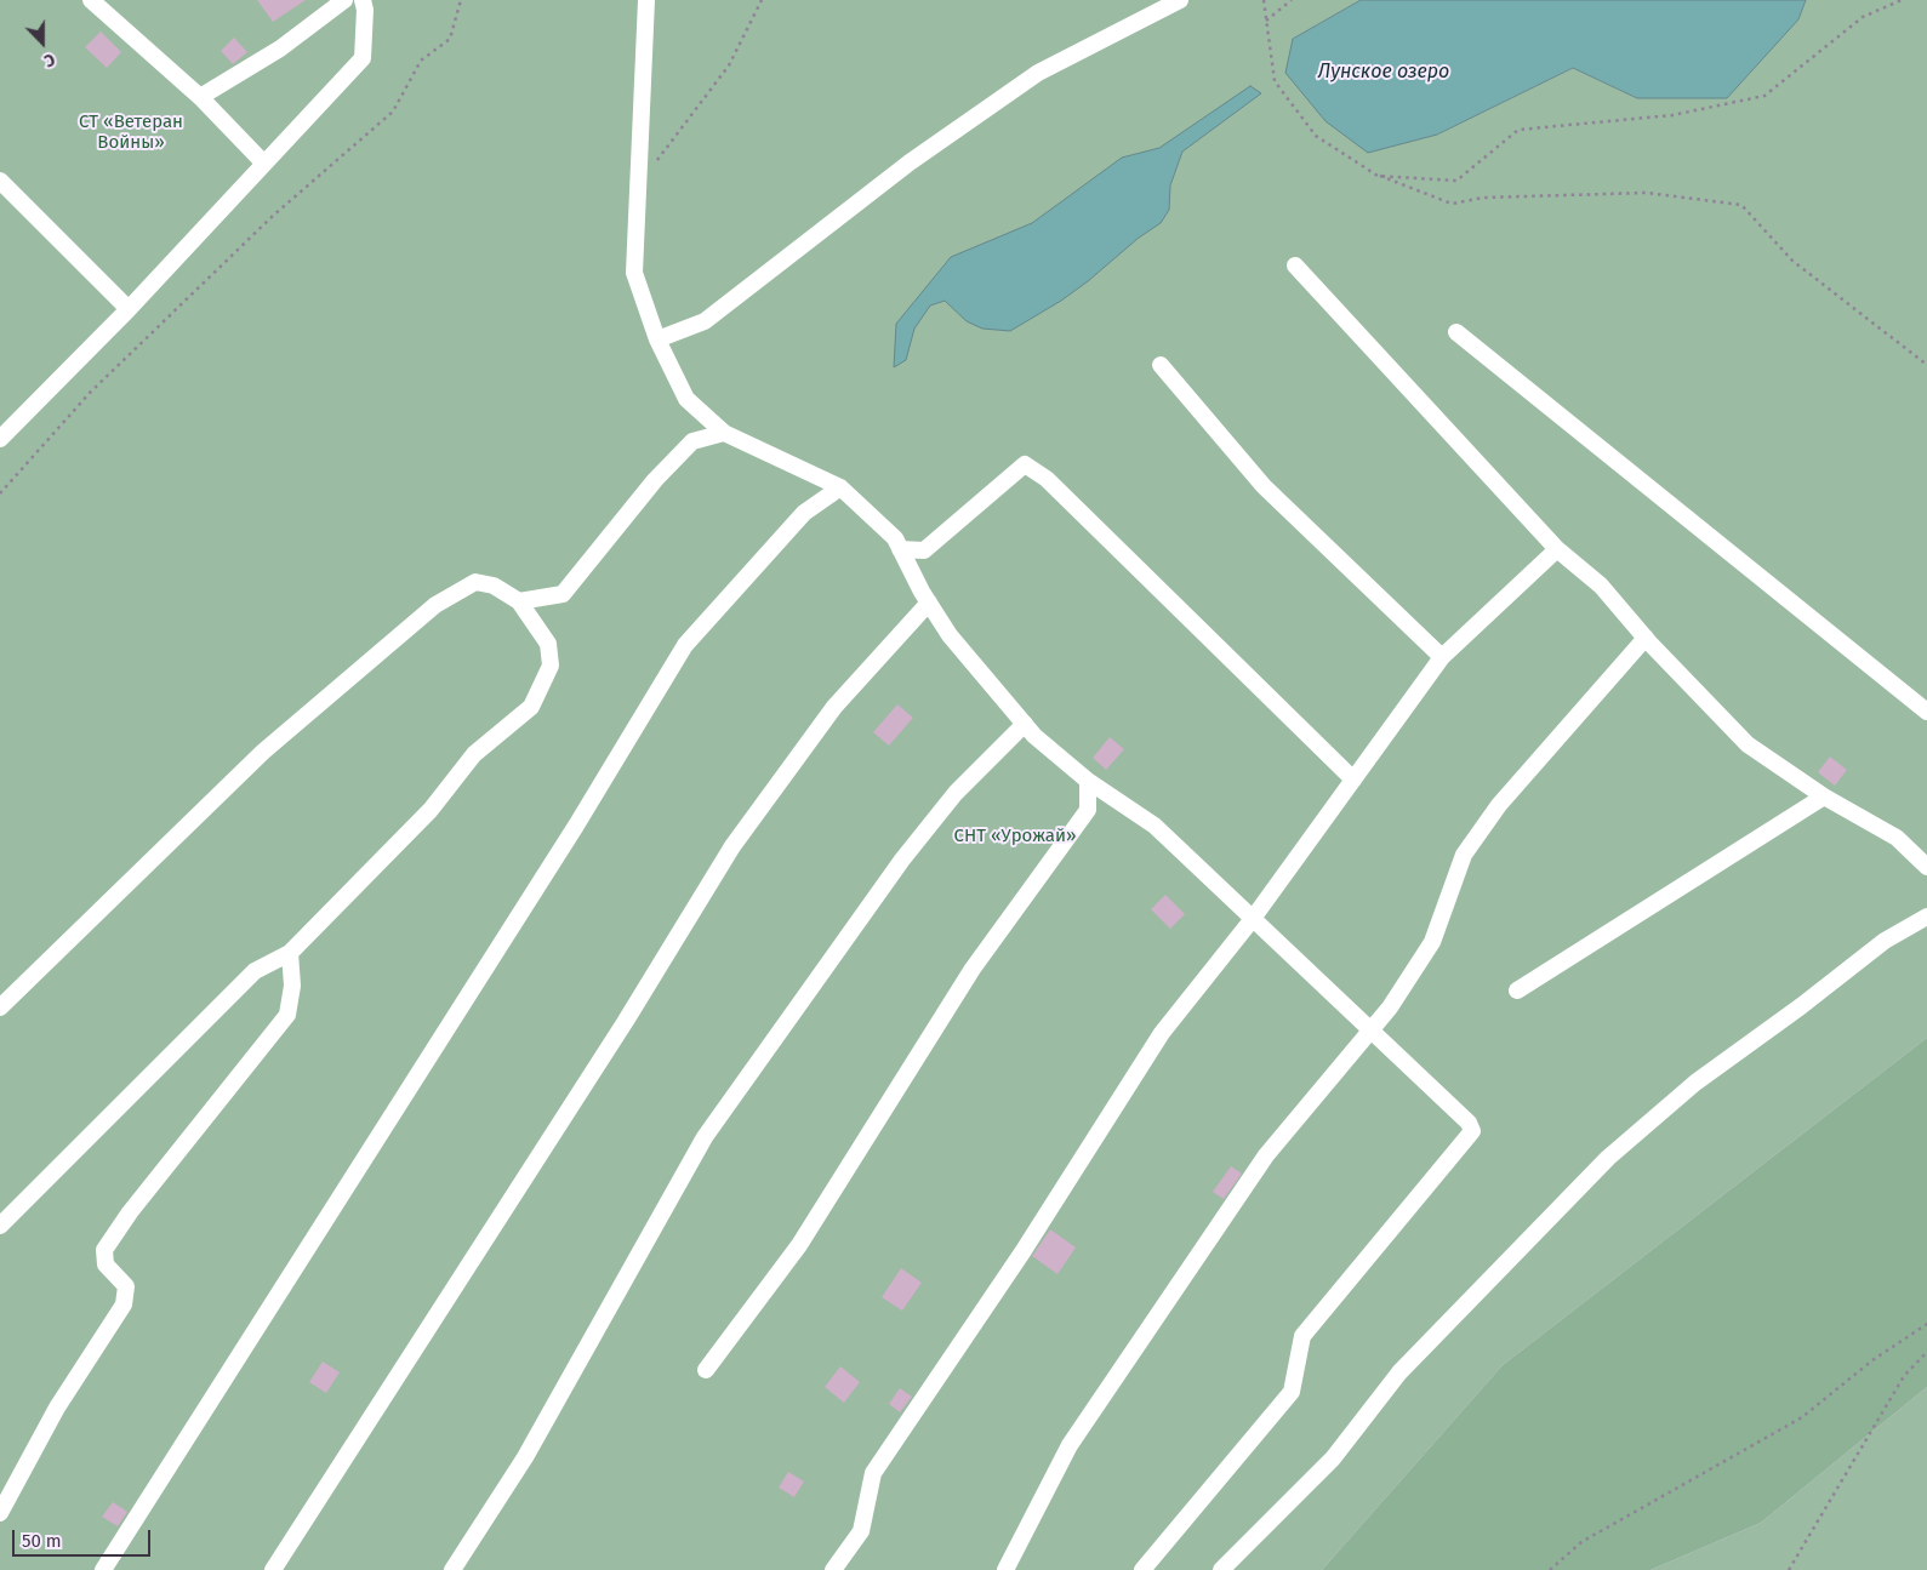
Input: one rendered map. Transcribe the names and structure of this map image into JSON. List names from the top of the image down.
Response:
{
  "water": ["Лунское озеро"],
  "parks": ["СТ «Ветеран Войны»", "СНТ «Урожай»"],
  "scale_bar": "50 m",
  "north": "bottom"
}
